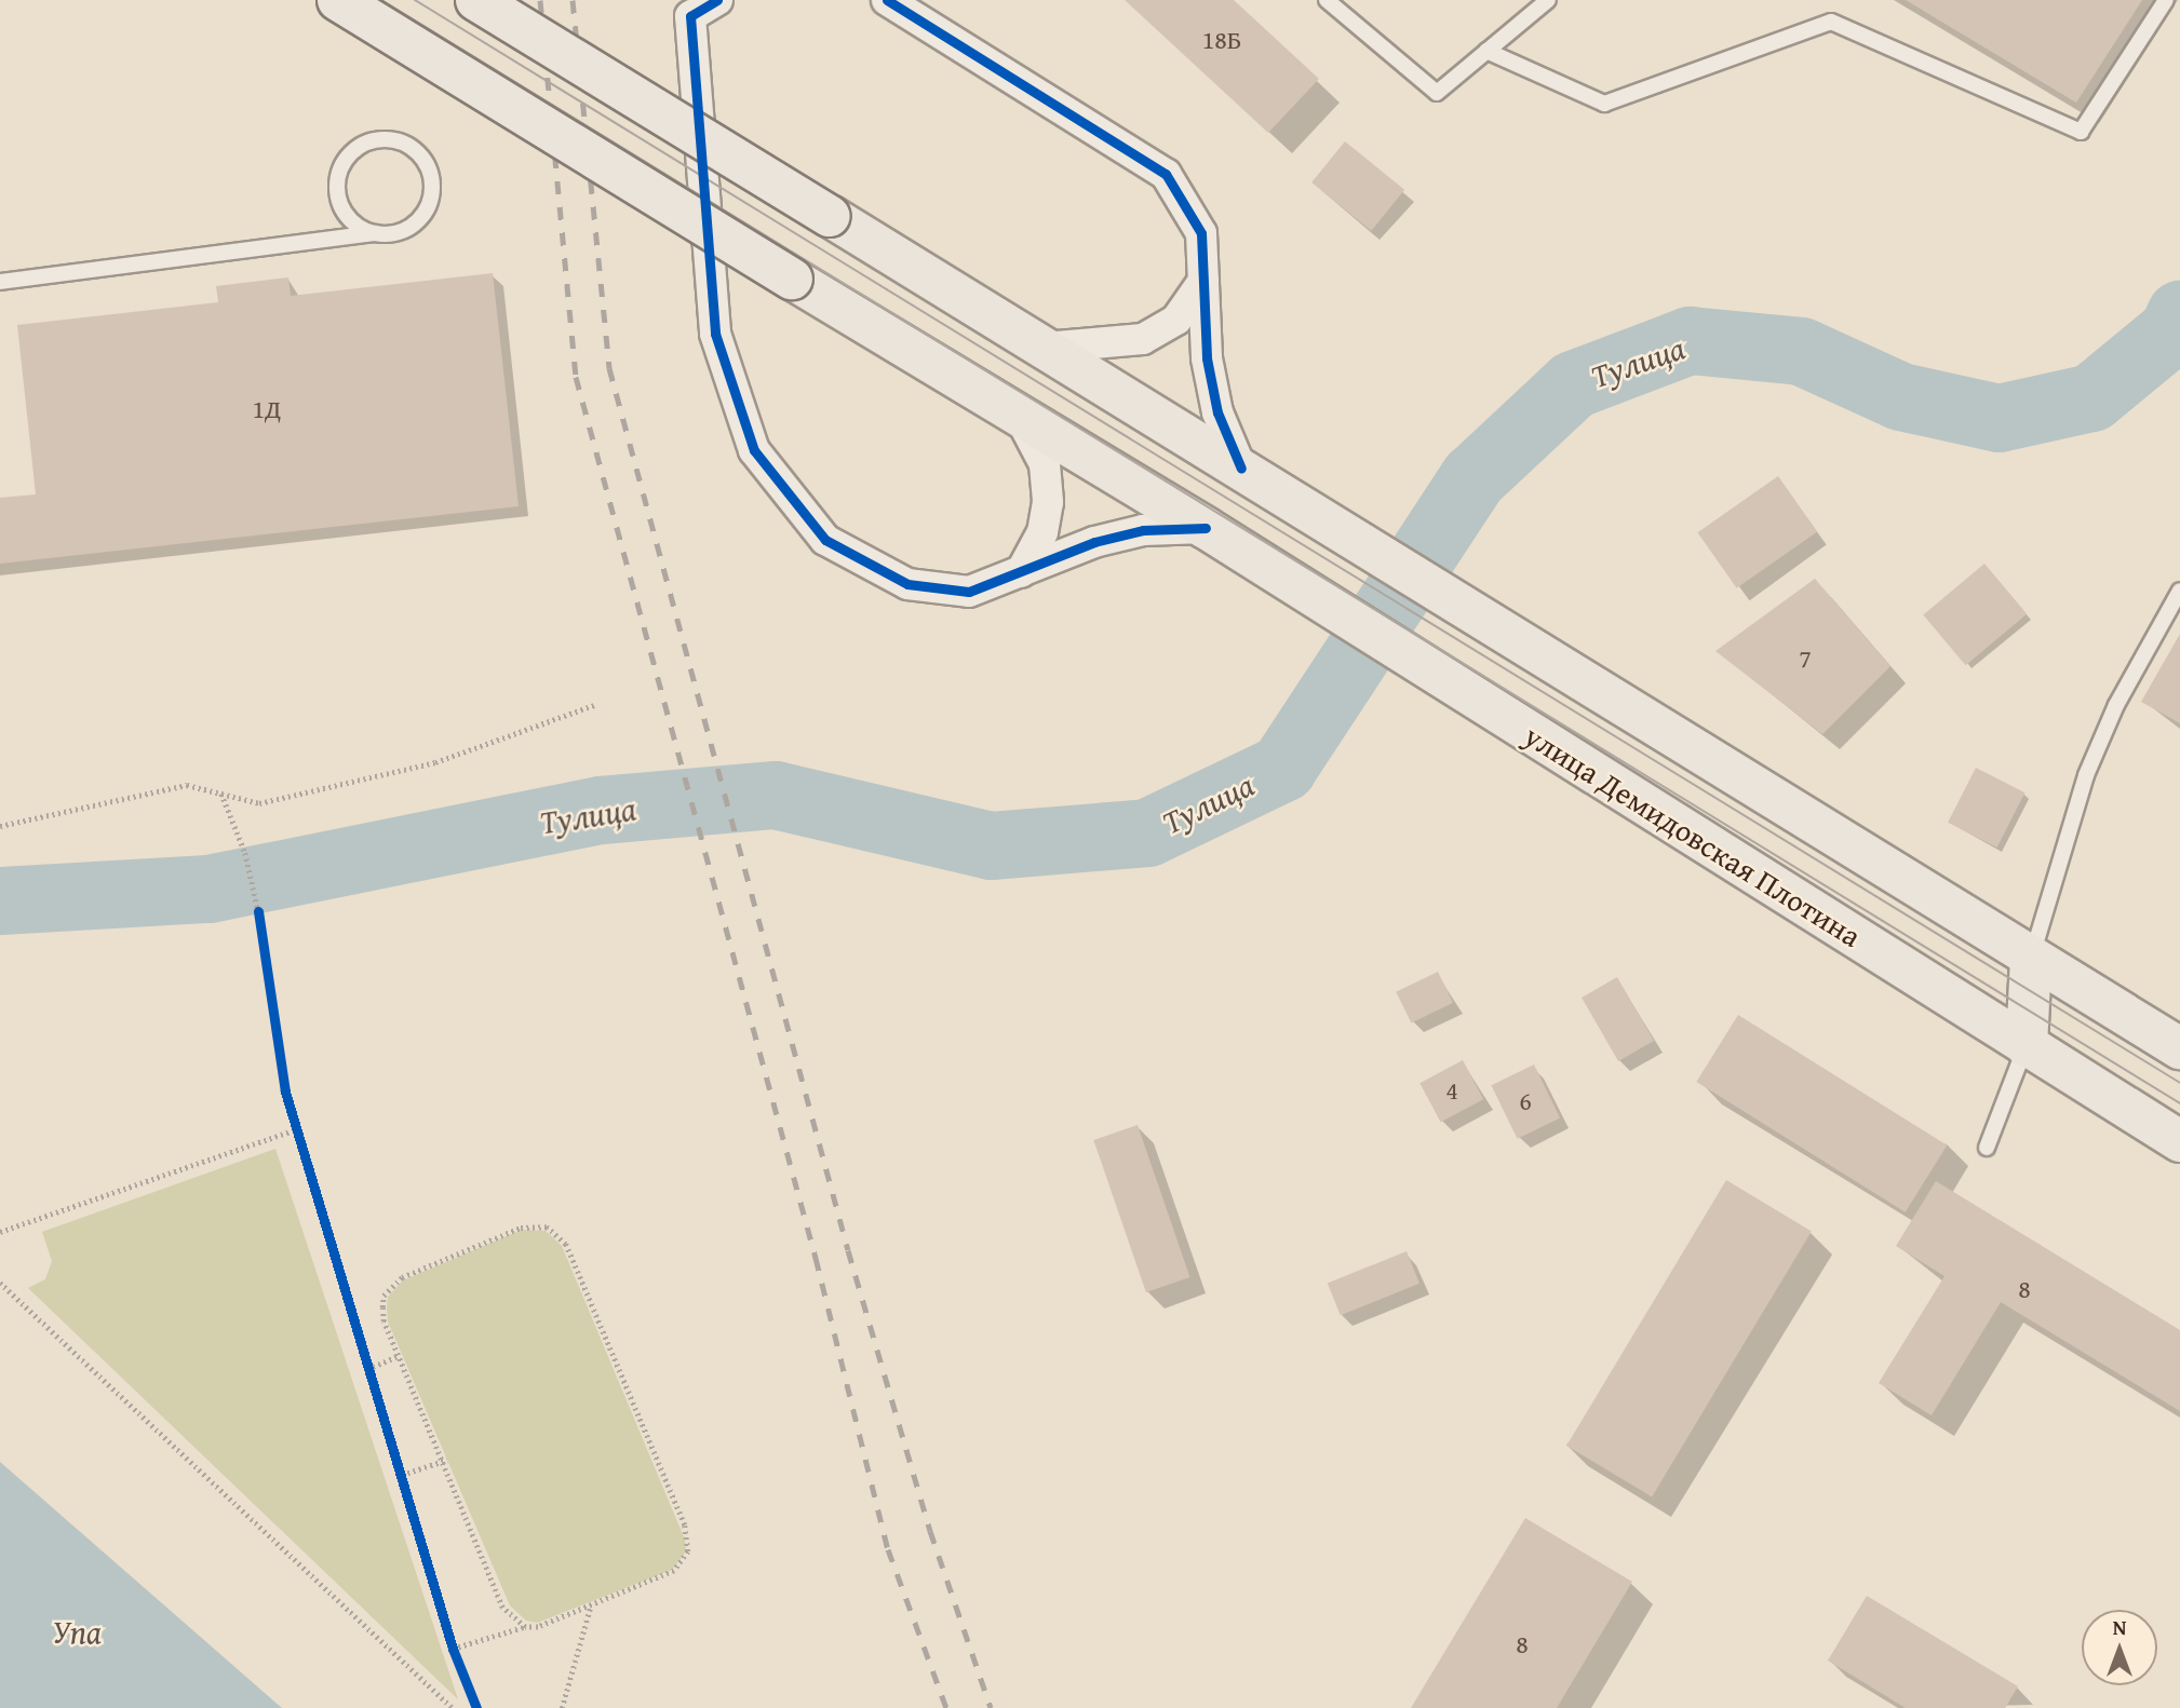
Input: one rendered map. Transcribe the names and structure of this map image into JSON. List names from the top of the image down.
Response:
{
  "streets": {
    "main road": ["улица Демидовская Плотина"]
  },
  "water": ["Тулица", "Упа"],
  "house_numbers": [
    "18Б",
    "1Д",
    "7",
    "4",
    "6",
    "8",
    "8"
  ],
  "north": "top"
}
